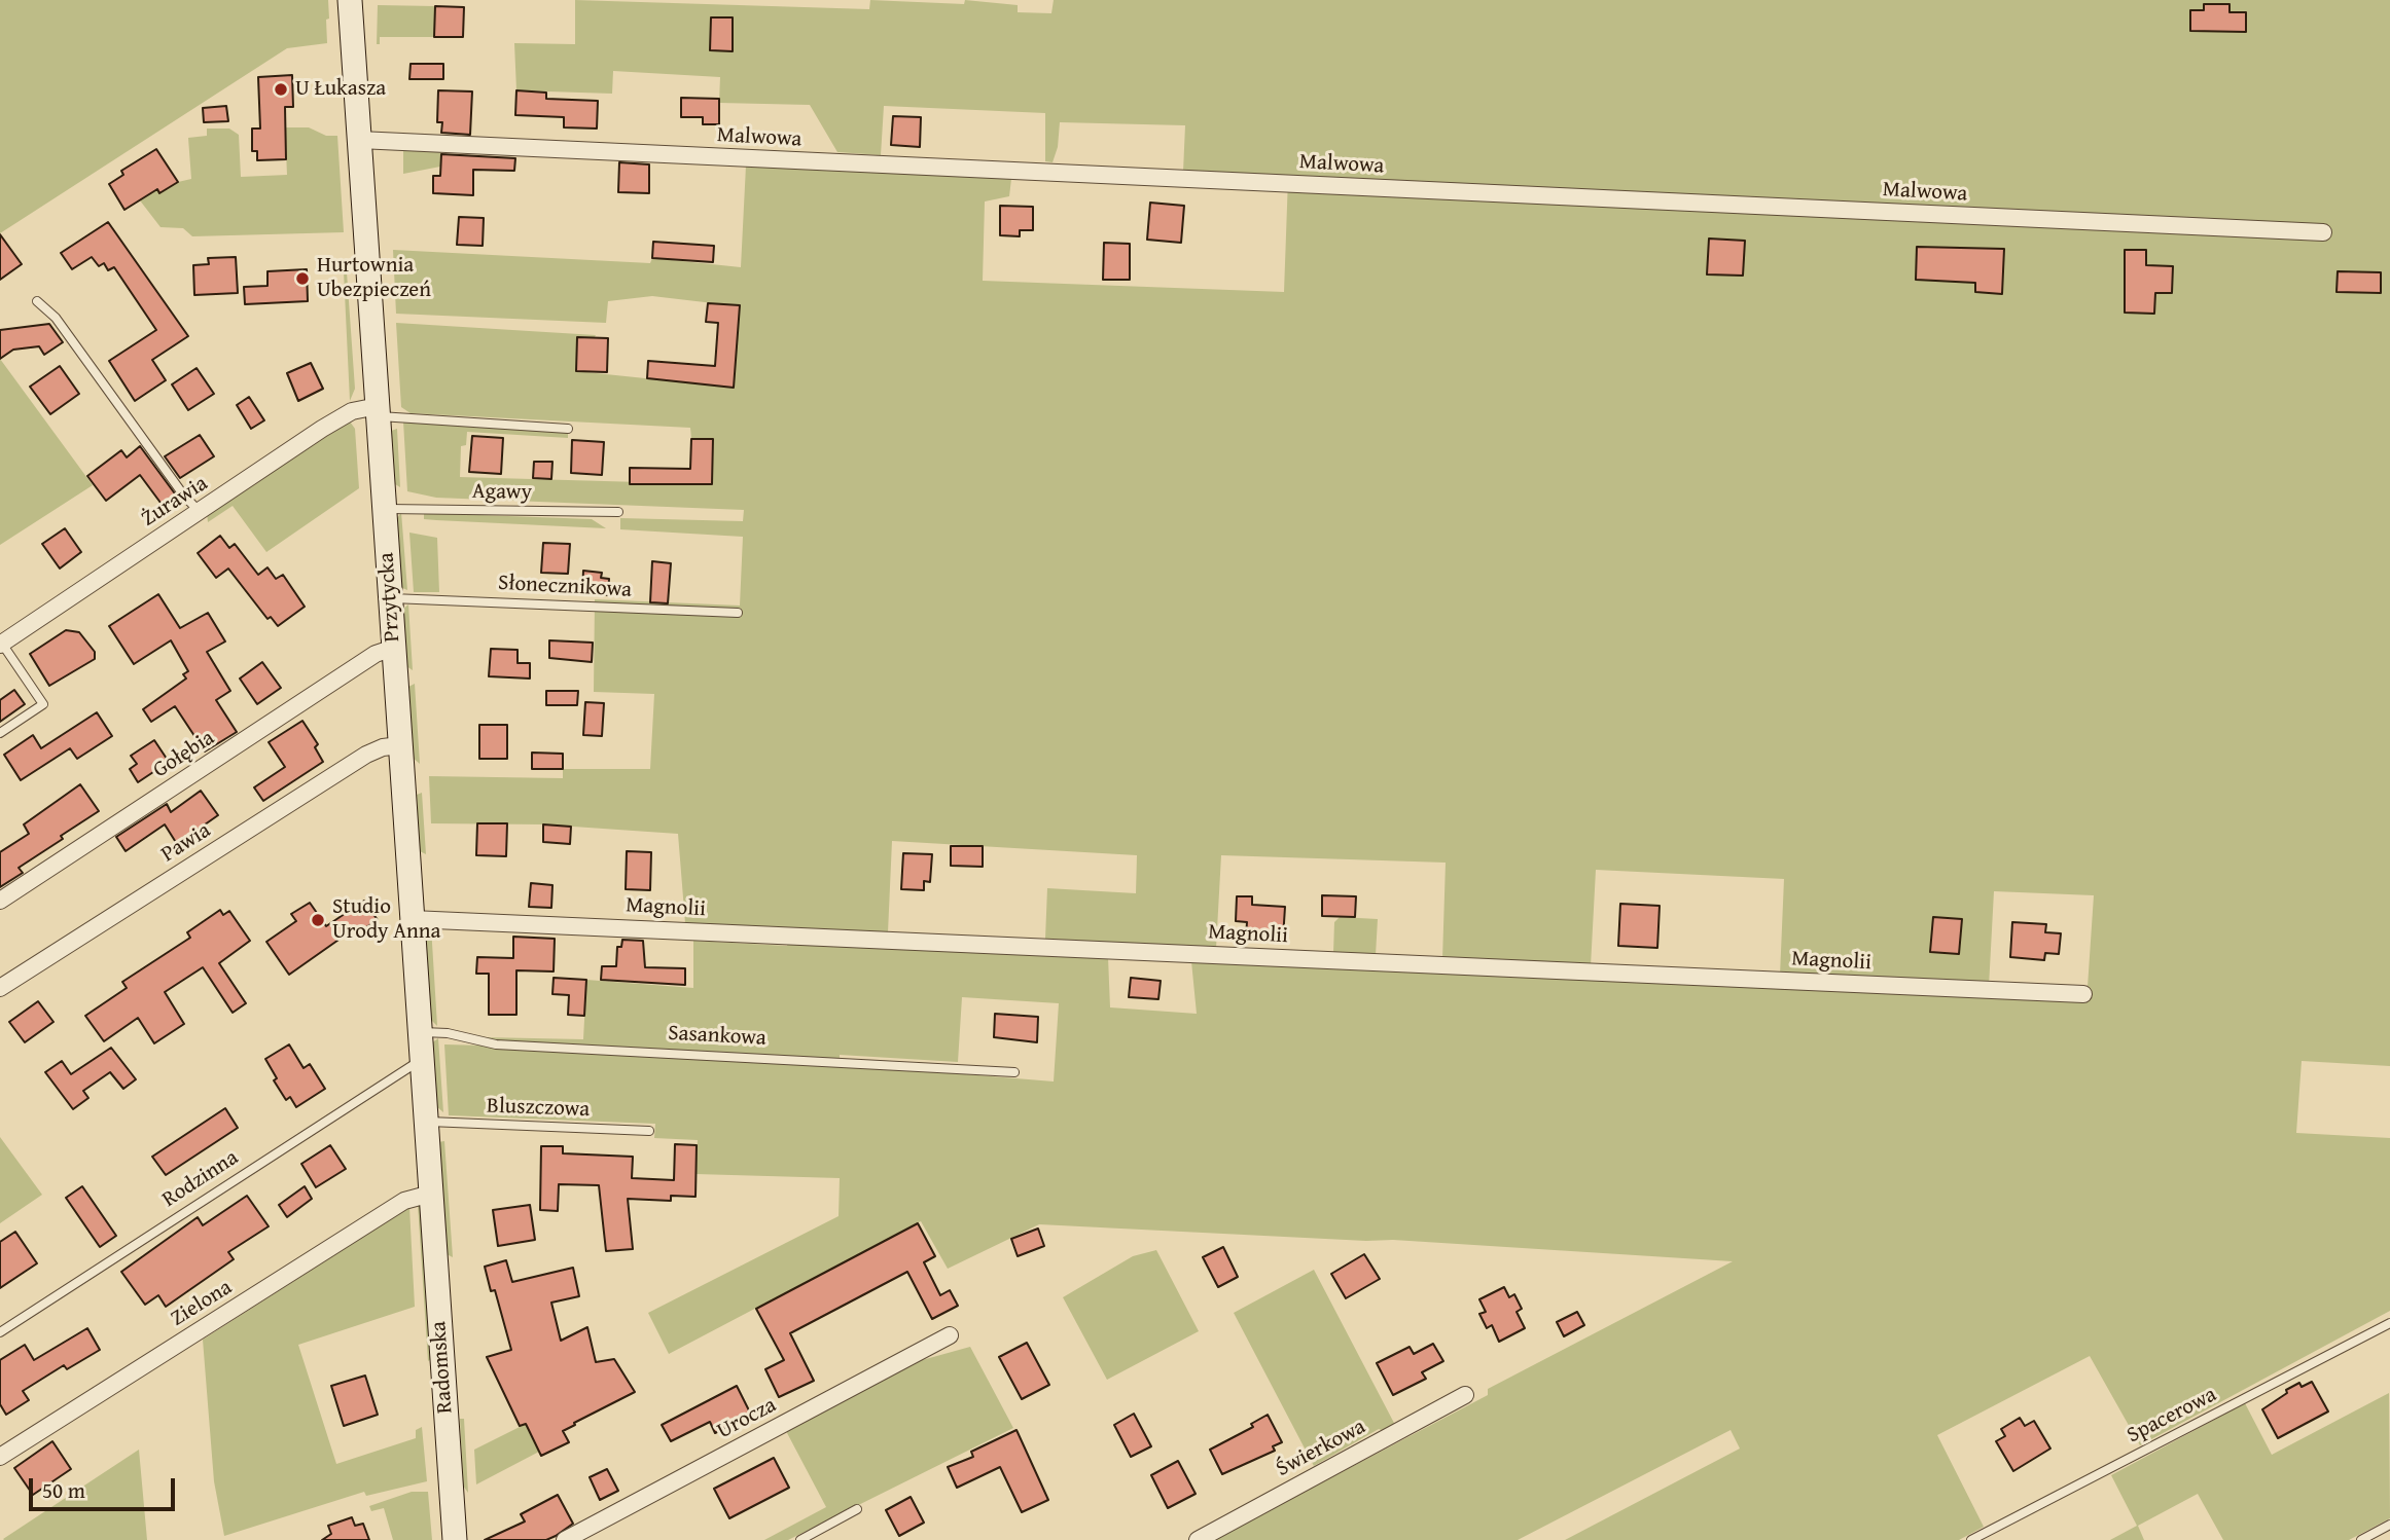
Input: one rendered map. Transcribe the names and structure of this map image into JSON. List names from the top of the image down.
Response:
{
  "streets": {
    "main road": ["Przytycka", "Radomska"],
    "street": [
      "Malwowa",
      "Żurawia",
      "Gołębia",
      "Pawia",
      "Magnolii",
      "Zielona",
      "Urocza",
      "Świerkowa"
    ],
    "lane": [
      "Agawy",
      "Słonecznikowa",
      "Sasankowa",
      "Bluszczowa",
      "Rodzinna",
      "Spacerowa"
    ]
  },
  "crossings": [
    ["Malwowa", "Przytycka"],
    ["Agawy", "Przytycka"],
    ["Żurawia", "Przytycka"],
    ["Słonecznikowa", "Przytycka"],
    ["Przytycka", "Gołębia"],
    ["Przytycka", "Pawia"],
    ["Przytycka", "Magnolii"],
    ["Przytycka", "Sasankowa"],
    ["Przytycka", "Bluszczowa"],
    ["Przytycka", "Rodzinna"],
    ["Przytycka", "Zielona"],
    ["Przytycka", "Radomska"],
    ["Zielona", "Radomska"]
  ],
  "places": ["U Łukasza", "Hurtownia Ubezpieczeń", "Studio Urody Anna"],
  "scale_bar": "50 m"
}
